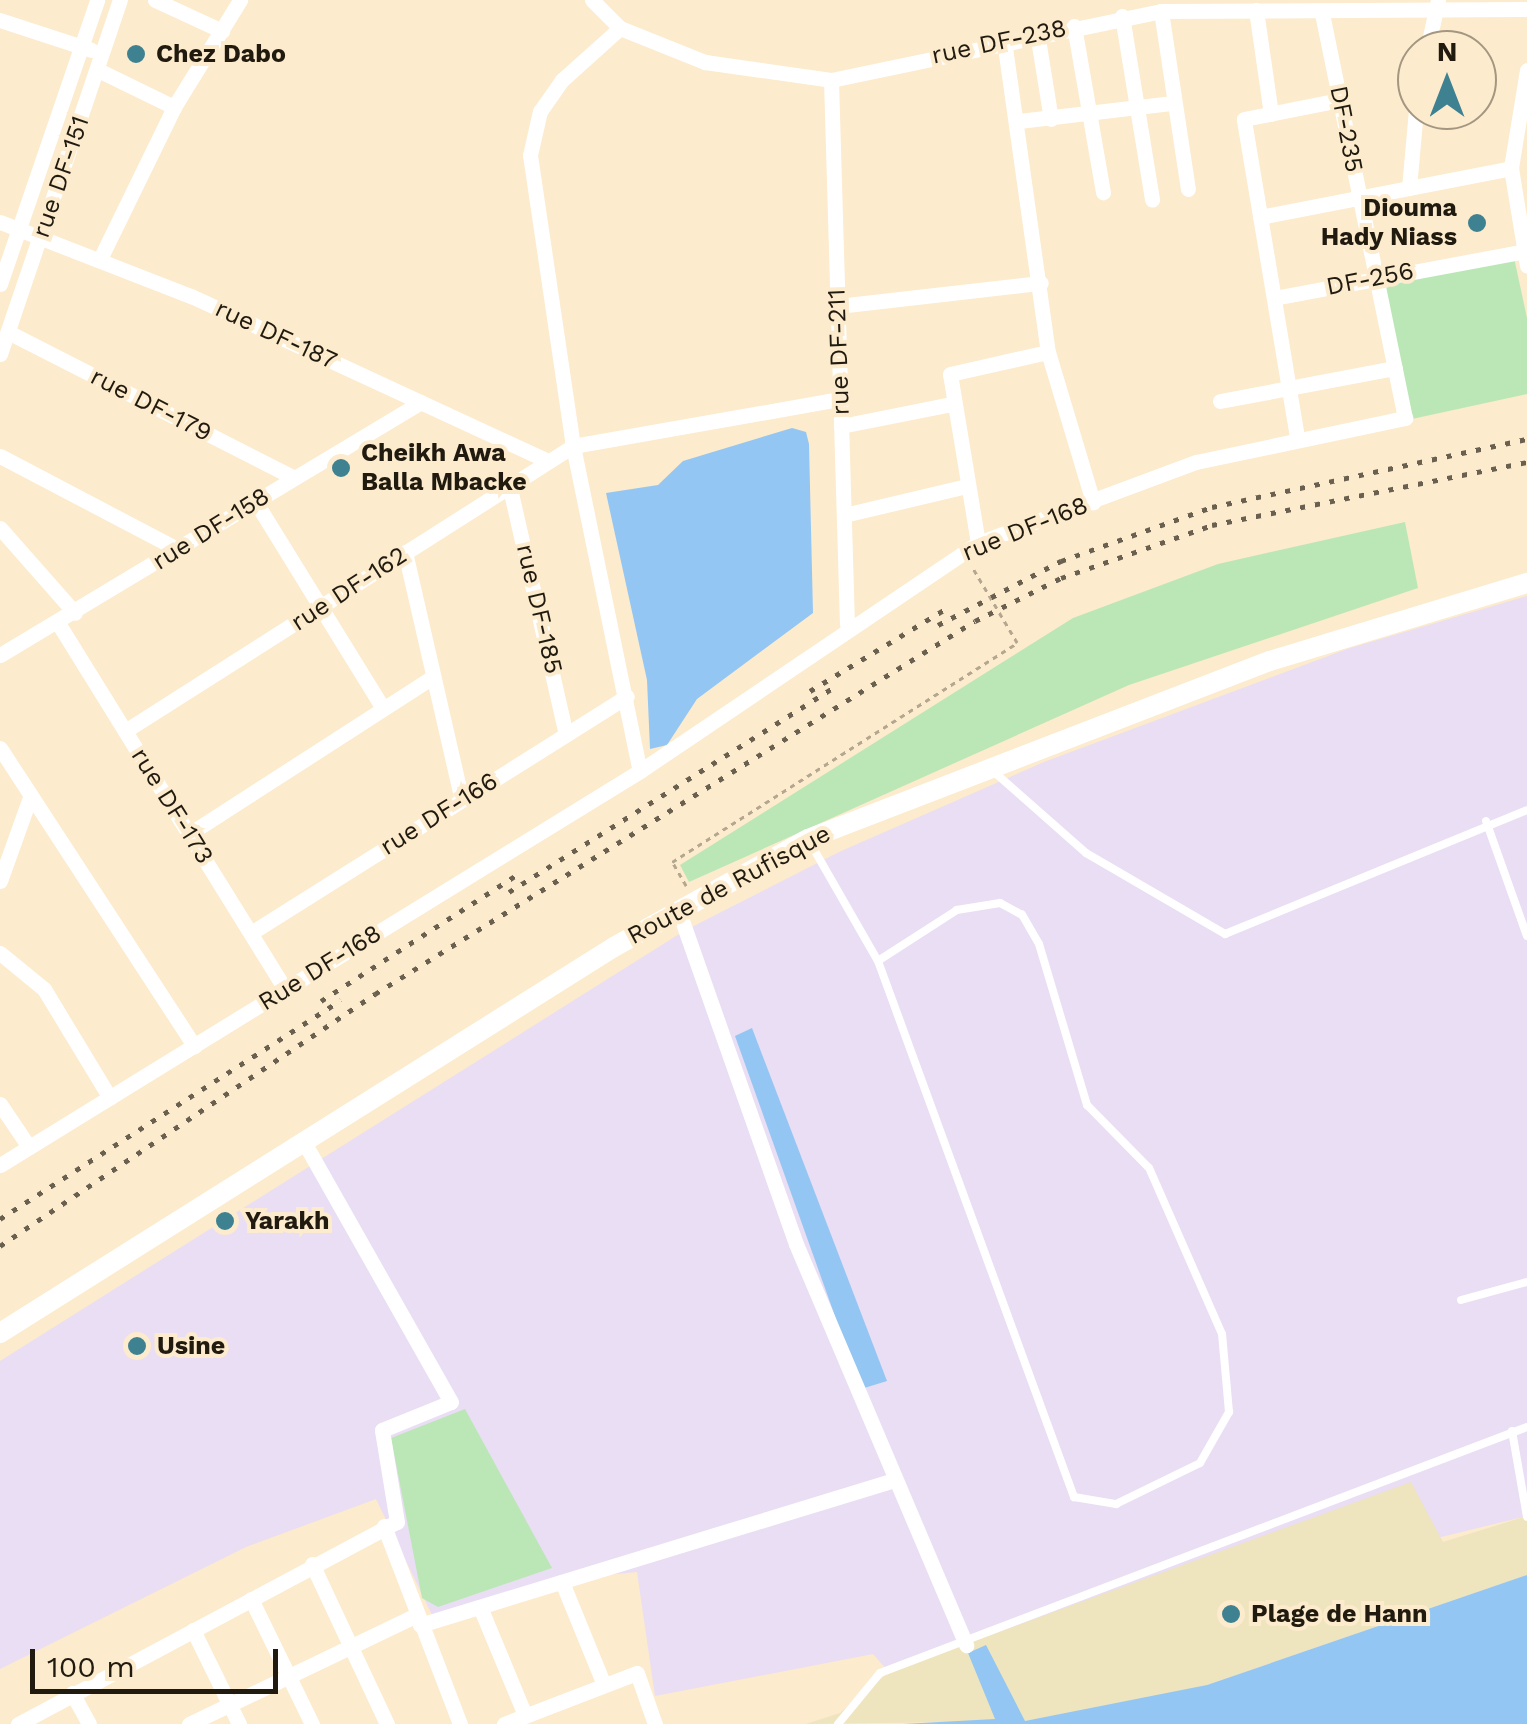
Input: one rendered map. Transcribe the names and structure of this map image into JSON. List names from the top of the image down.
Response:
{
  "streets": {
    "main road": ["Route de Rufisque"],
    "street": [
      "rue DF-238",
      "DF-235",
      "rue DF-151",
      "DF-256",
      "rue DF-187",
      "rue DF-211",
      "rue DF-179",
      "rue DF-158",
      "rue DF-168",
      "rue DF-162",
      "rue DF-185",
      "rue DF-173",
      "rue DF-166",
      "Rue DF-168"
    ]
  },
  "crossings": [
    ["rue DF-238", "DF-235"],
    ["rue DF-238", "rue DF-211"],
    ["DF-235", "DF-256"],
    ["DF-235", "rue DF-168"],
    ["rue DF-151", "rue DF-187"],
    ["rue DF-151", "rue DF-179"],
    ["rue DF-187", "rue DF-158"],
    ["rue DF-187", "rue DF-162"],
    ["rue DF-211", "rue DF-168"],
    ["rue DF-179", "rue DF-158"],
    ["rue DF-158", "rue DF-173"],
    ["rue DF-168", "Rue DF-168"],
    ["rue DF-162", "rue DF-185"],
    ["rue DF-162", "rue DF-173"],
    ["rue DF-185", "rue DF-166"],
    ["rue DF-173", "rue DF-166"],
    ["rue DF-173", "Rue DF-168"]
  ],
  "places": [
    "Chez Dabo",
    "Diouma Hady Niass",
    "Cheikh Awa Balla Mbacke",
    "Yarakh",
    "Usine",
    "Plage de Hann"
  ],
  "scale_bar": "100 m",
  "north": "top"
}
